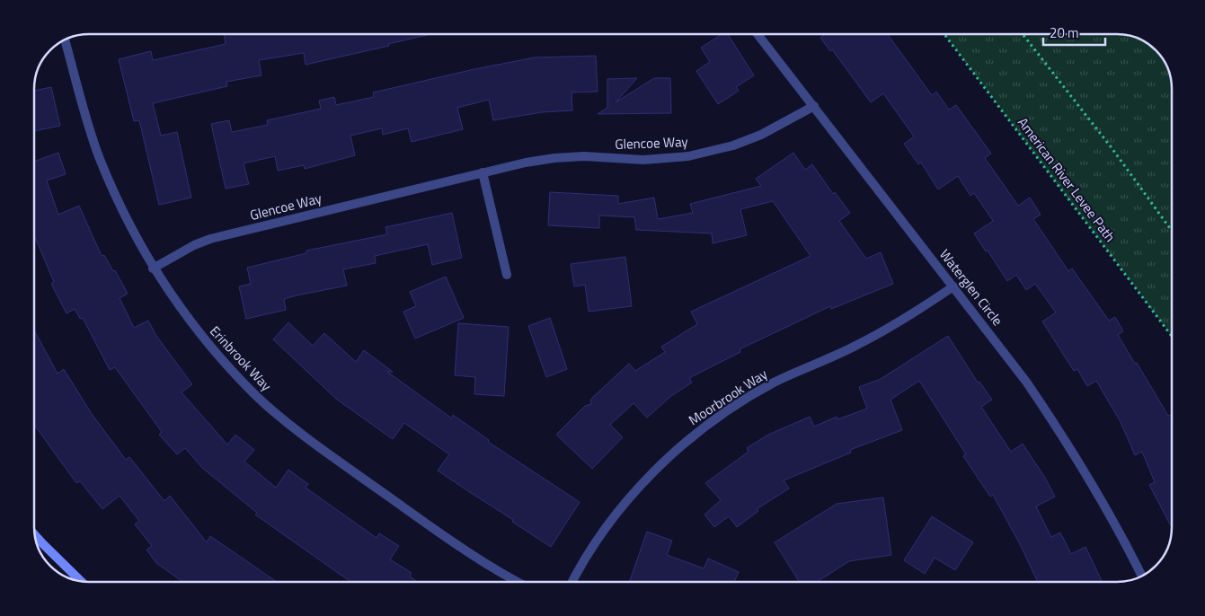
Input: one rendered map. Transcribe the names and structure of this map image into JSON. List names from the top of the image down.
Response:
{
  "streets": {
    "street": [
      "Glencoe Way",
      "Waterglen Circle",
      "Erinbrook Way",
      "Moorbrook Way"
    ],
    "path": ["American River Levee Path"]
  },
  "crossings": [
    ["Glencoe Way", "Waterglen Circle"],
    ["Glencoe Way", "Erinbrook Way"],
    ["Waterglen Circle", "Moorbrook Way"]
  ],
  "scale_bar": "20 m"
}
